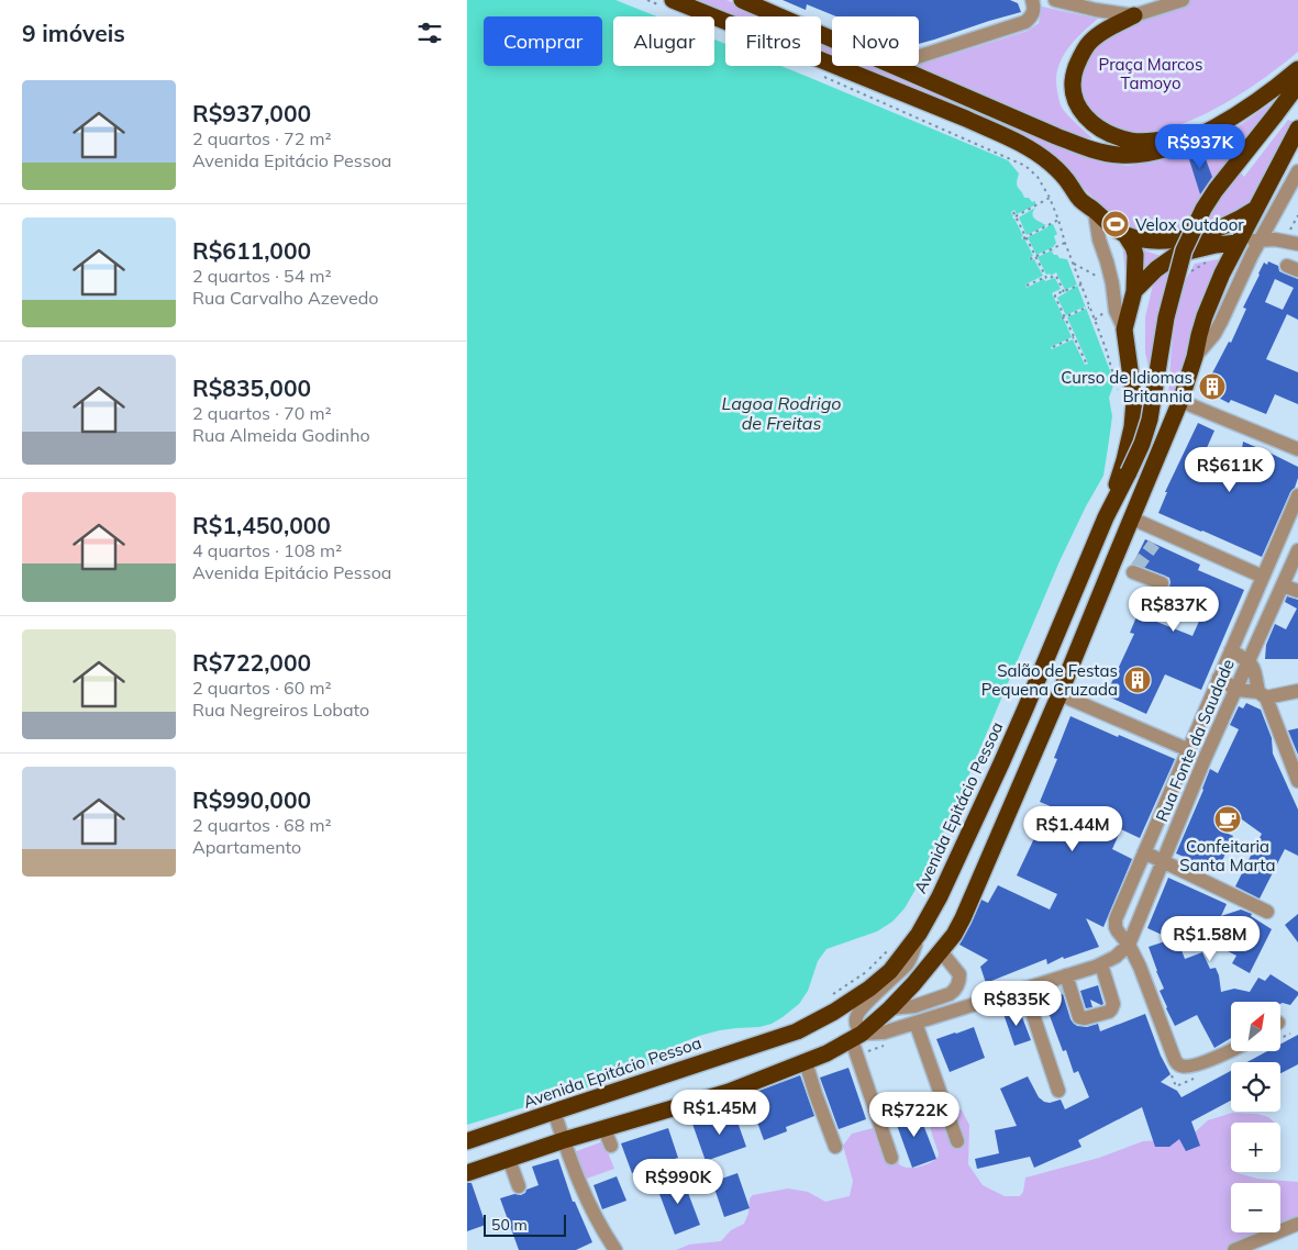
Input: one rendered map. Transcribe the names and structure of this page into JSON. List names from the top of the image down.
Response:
{
  "streets": {
    "highway": ["Avenida Epitácio Pessoa"],
    "street": ["Rua Fonte da Saudade"]
  },
  "water": ["Lagoa Rodrigo de Freitas"],
  "parks": ["Praça Marcos Tamoyo"],
  "places": {
    "sports": ["Velox Outdoor"],
    "building": ["Curso de Idiomas Britannia", "Salão de Festas Pequena Cruzada"],
    "cafe": ["Confeitaria Santa Marta"]
  },
  "scale_bar": "50 m",
  "north": "top right",
  "page": {
    "heading": "9 imóveis",
    "chip": [
      "Comprar",
      "Alugar",
      "Filtros",
      "Novo"
    ],
    "list": [
      {
        "name": "R$937,000",
        "note": "2 quartos · 72 m² · Avenida Epitácio Pessoa"
      },
      {
        "name": "R$611,000",
        "note": "2 quartos · 54 m² · Rua Carvalho Azevedo"
      },
      {
        "name": "R$835,000",
        "note": "2 quartos · 70 m² · Rua Almeida Godinho"
      },
      {
        "name": "R$1,450,000",
        "note": "4 quartos · 108 m² · Avenida Epitácio Pessoa"
      },
      {
        "name": "R$722,000",
        "note": "2 quartos · 60 m² · Rua Negreiros Lobato"
      },
      {
        "name": "R$990,000",
        "note": "2 quartos · 68 m² · Apartamento"
      }
    ],
    "price": [
      "R$937K",
      "R$611K",
      "R$837K",
      "R$1.44M",
      "R$1.58M",
      "R$835K",
      "R$1.45M",
      "R$722K",
      "R$990K"
    ],
    "map_buttons": ["+", "−"],
    "scale": "50 m"
  }
}
